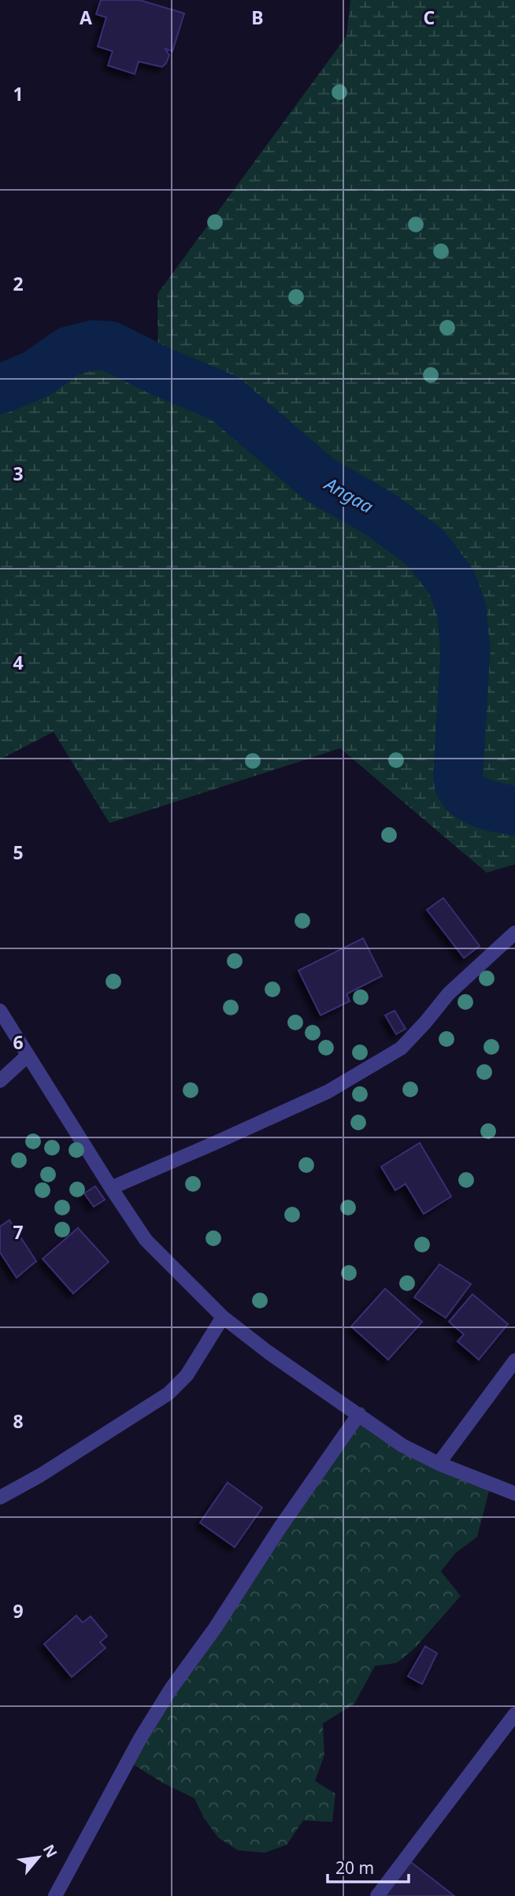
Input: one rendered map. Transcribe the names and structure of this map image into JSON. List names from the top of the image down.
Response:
{
  "water": ["Angaa"],
  "scale_bar": "20 m",
  "north": "top right",
  "grid": {
    "columns": ["A", "B", "C"],
    "rows": [
      "1",
      "2",
      "3",
      "4",
      "5",
      "6",
      "7",
      "8",
      "9"
    ]
  }
}
